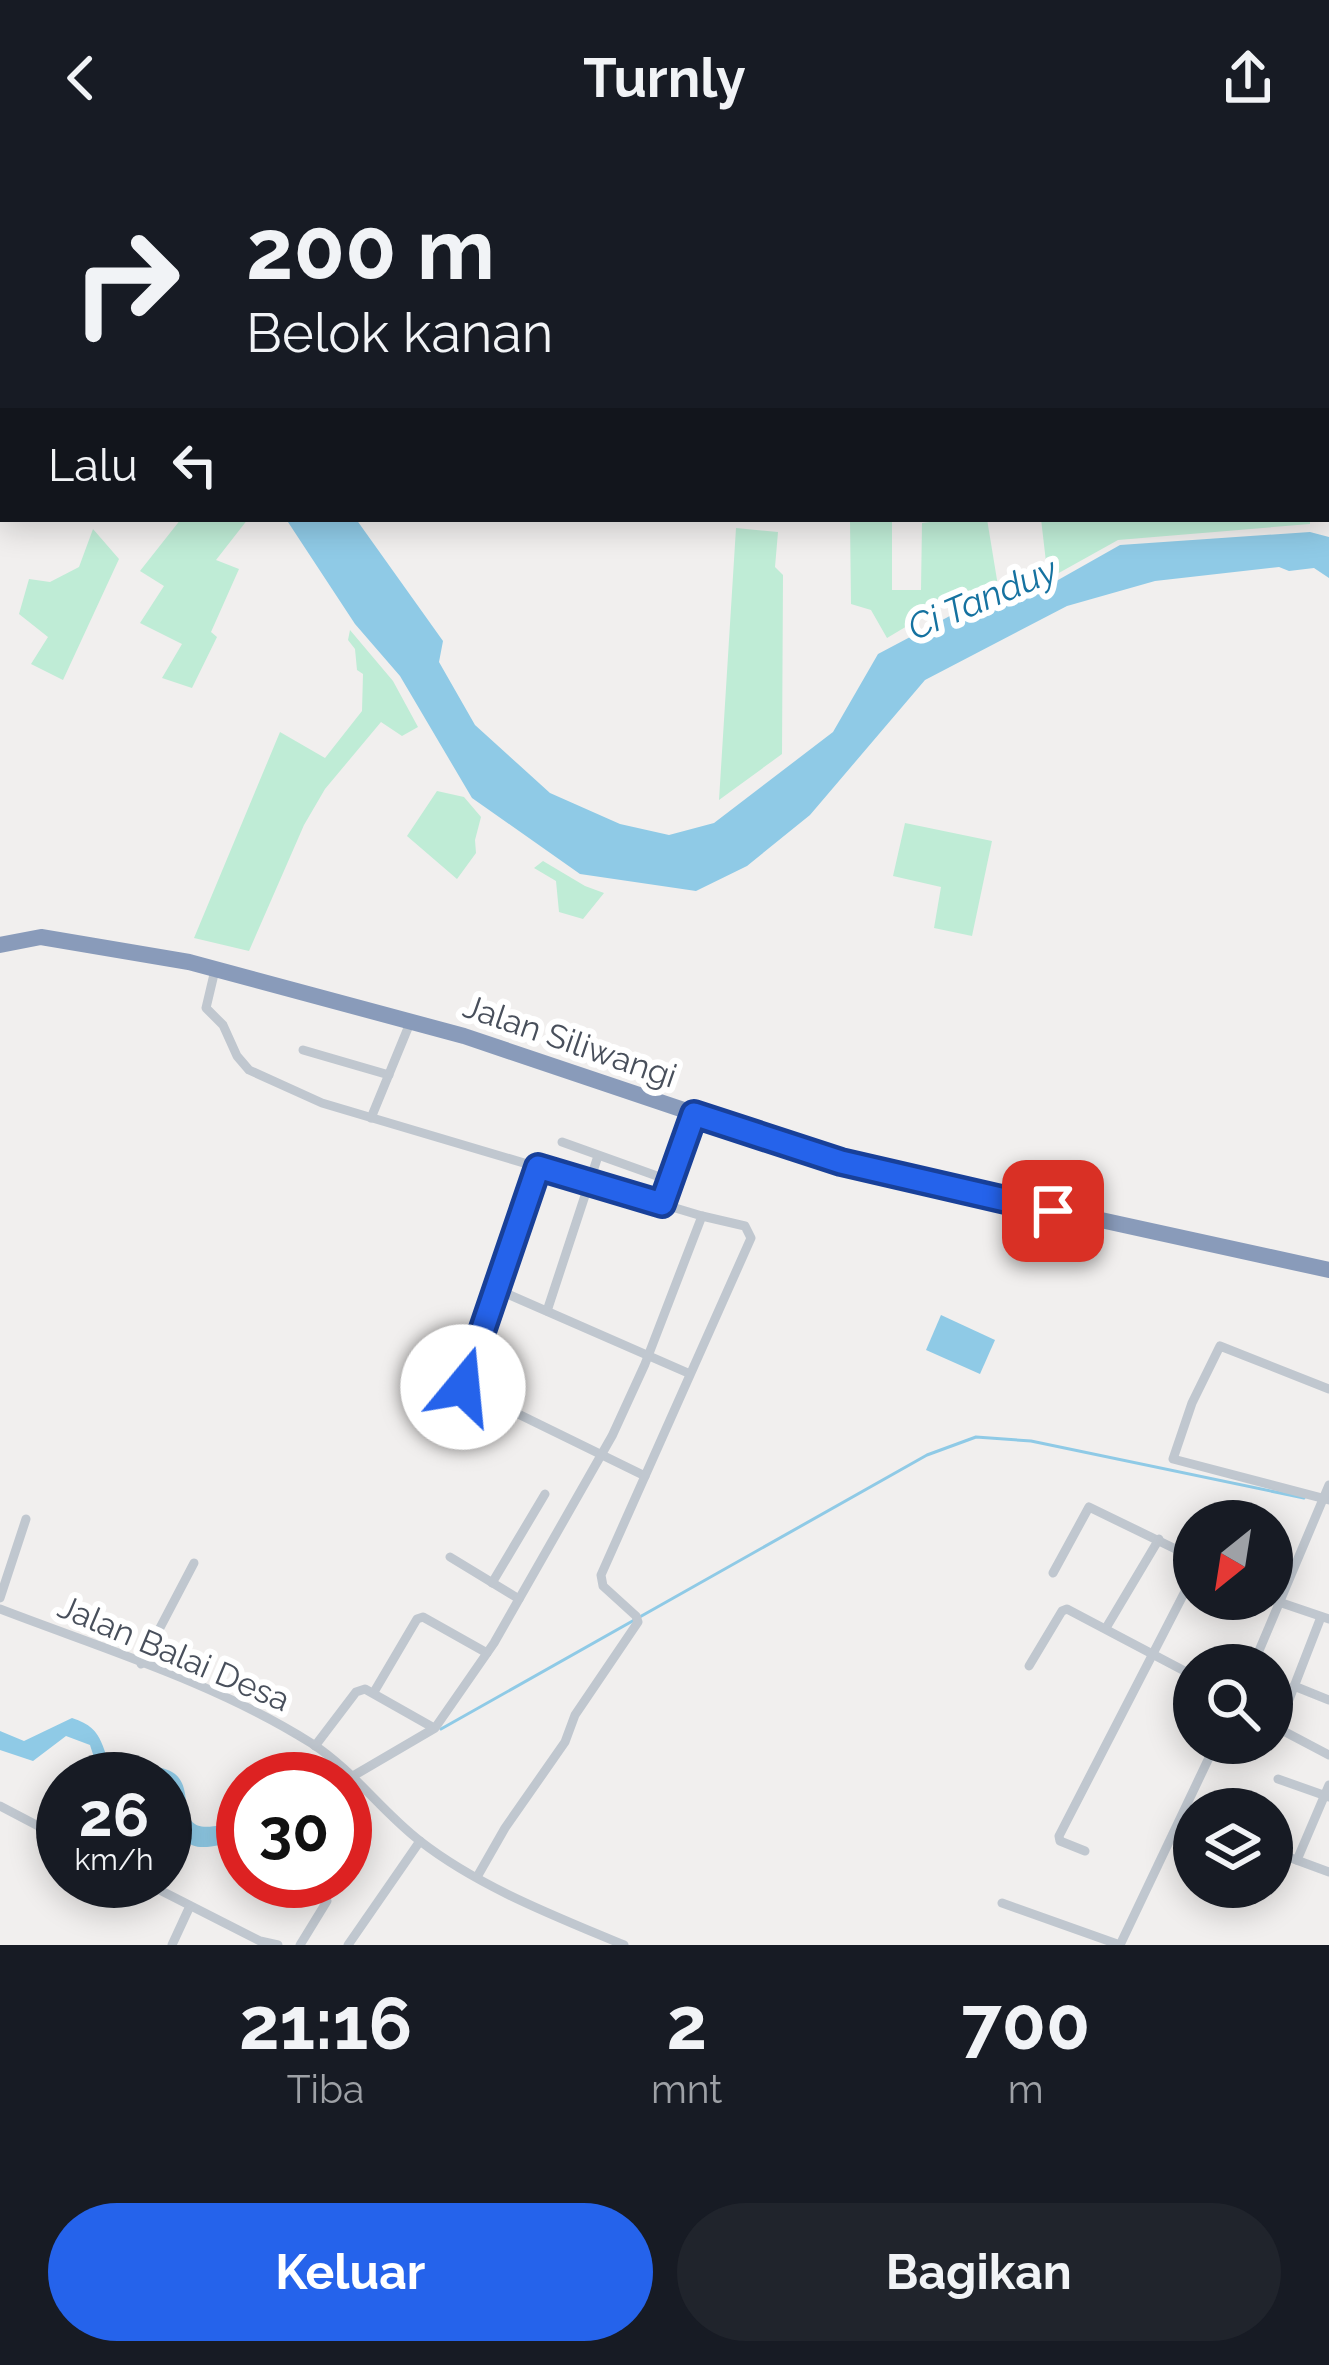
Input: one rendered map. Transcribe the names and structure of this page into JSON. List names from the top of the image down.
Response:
{
  "streets": {
    "highway": ["Jalan Siliwangi"],
    "street": ["Jalan Balai Desa"]
  },
  "water": ["Ci Tanduy"],
  "north": "bottom left",
  "page": {
    "header": "Turnly",
    "turn": ["200 m", "Belok kanan"],
    "then": "Lalu",
    "speed": "26 km/h",
    "limit": "30",
    "eta": [
      "21:16",
      "Tiba",
      "2",
      "mnt",
      "700",
      "m"
    ],
    "buttons": ["Keluar", "Bagikan"]
  }
}
